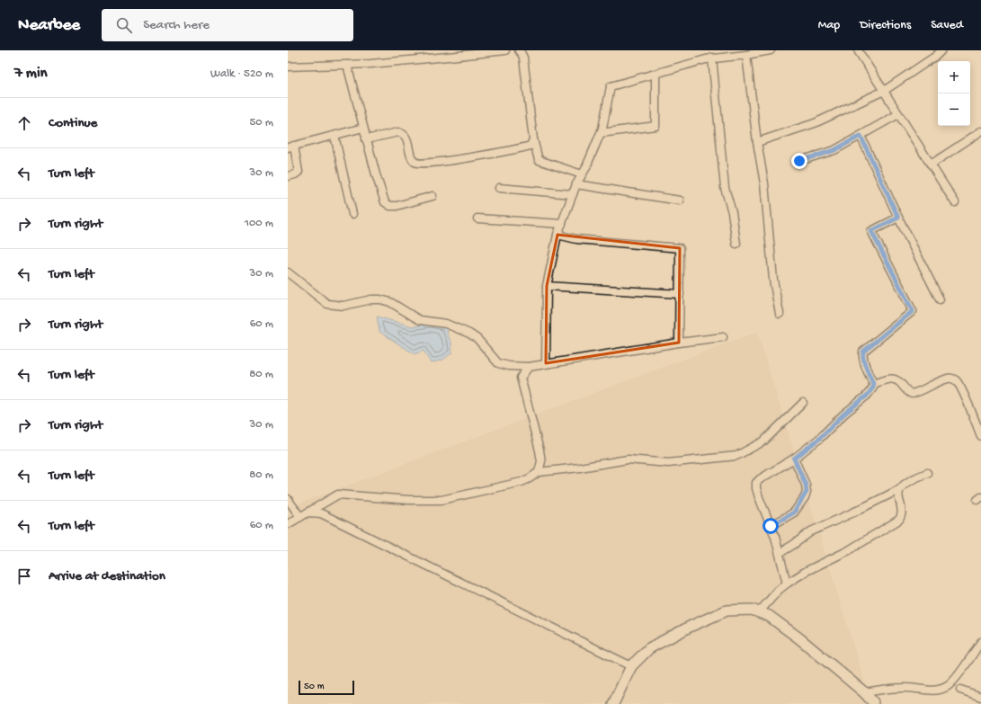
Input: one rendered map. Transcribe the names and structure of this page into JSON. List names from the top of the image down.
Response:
{
  "scale_bar": "50 m",
  "page": {
    "header": "Nearbee",
    "search": "Search here",
    "nav": ["Map", "Directions", "Saved"],
    "heading": ["7 min", "Walk · 520 m"],
    "map_buttons": ["+", "−"],
    "list": [
      ["Continue", "50 m"],
      ["Turn left", "30 m"],
      ["Turn right", "100 m"],
      ["Turn left", "30 m"],
      ["Turn right", "60 m"],
      ["Turn left", "80 m"],
      ["Turn right", "30 m"],
      ["Turn left", "80 m"],
      ["Turn left", "60 m"],
      "Arrive at destination"
    ],
    "scale": "50 m"
  }
}
